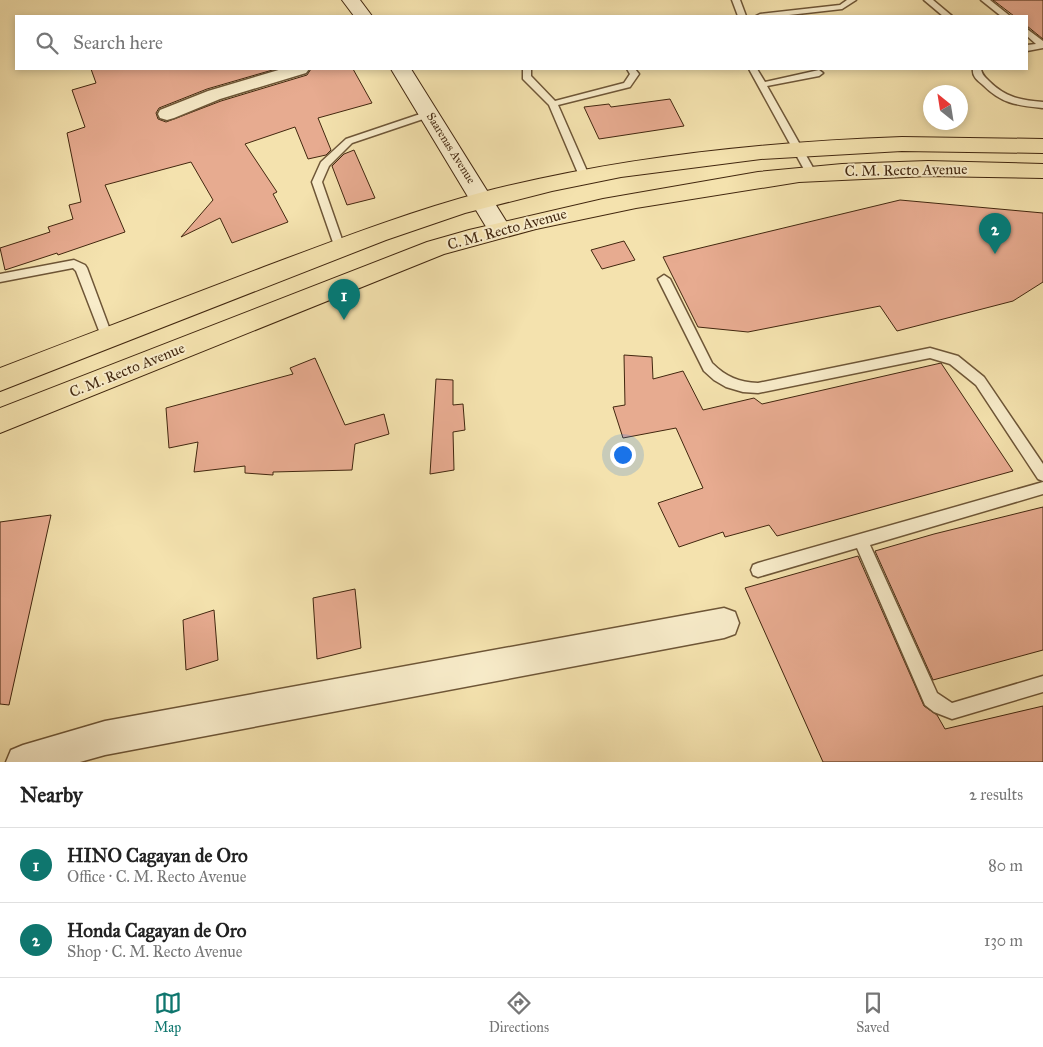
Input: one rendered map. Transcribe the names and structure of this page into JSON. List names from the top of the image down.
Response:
{
  "streets": {
    "highway": ["C. M. Recto Avenue"],
    "main road": ["Saarenas Avenue"]
  },
  "crossings": [
    ["Saarenas Avenue", "C. M. Recto Avenue"]
  ],
  "north": "top left",
  "page": {
    "search": "Search here",
    "pins": ["2", "1"],
    "heading": ["Nearby", "2 results"],
    "list": [
      {
        "mark": "1",
        "name": "HINO Cagayan de Oro",
        "note": "Office · C. M. Recto Avenue",
        "value": "80 m"
      },
      {
        "mark": "2",
        "name": "Honda Cagayan de Oro",
        "note": "Shop · C. M. Recto Avenue",
        "value": "130 m"
      }
    ],
    "nav": ["Map", "Directions", "Saved"]
  }
}
